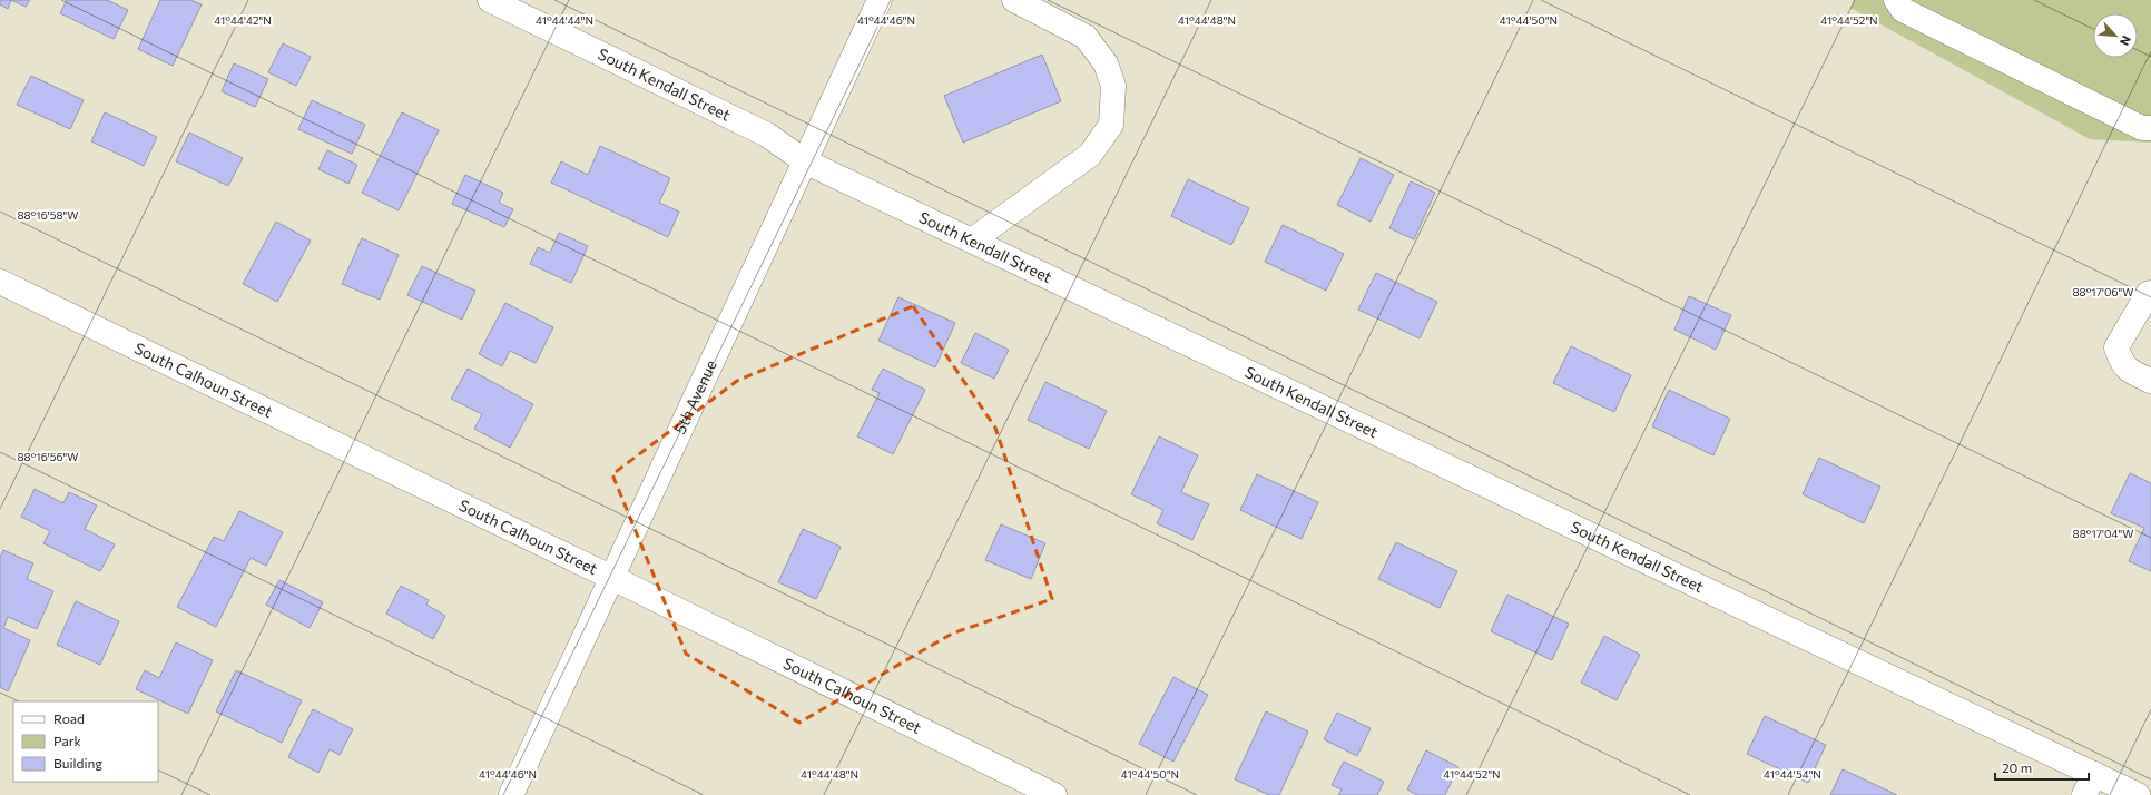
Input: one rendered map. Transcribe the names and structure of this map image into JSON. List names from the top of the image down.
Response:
{
  "streets": {
    "street": ["South Kendall Street", "South Calhoun Street", "5th Avenue"]
  },
  "crossings": [
    ["South Kendall Street", "5th Avenue"],
    ["South Calhoun Street", "5th Avenue"]
  ],
  "legend": ["Road", "Park", "Building"],
  "scale_bar": "20 m",
  "north": "bottom right",
  "coordinates": [
    "41°44'50\"N",
    "41°44'42\"N",
    "41°44'44\"N",
    "41°44'46\"N",
    "41°44'48\"N",
    "41°44'52\"N",
    "88°16'58\"W",
    "88°17'06\"W",
    "88°16'56\"W",
    "88°17'04\"W",
    "41°44'54\"N"
  ]
}
